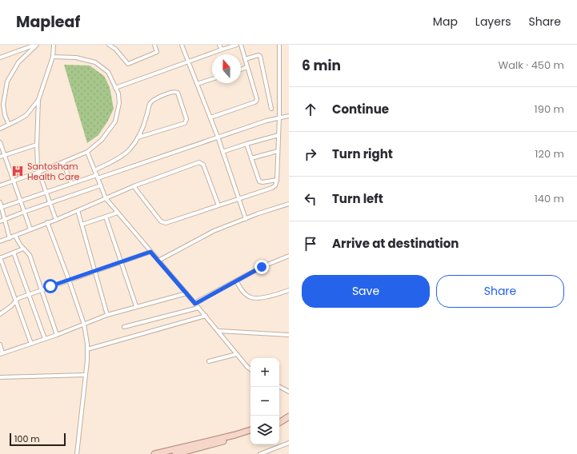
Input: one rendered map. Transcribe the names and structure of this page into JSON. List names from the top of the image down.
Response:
{
  "places": {
    "hospital": ["Santosham Health Care"]
  },
  "scale_bar": "100 m",
  "north": "top",
  "page": {
    "header": "Mapleaf",
    "nav": ["Map", "Layers", "Share"],
    "heading": ["6 min", "Walk · 450 m"],
    "list": [
      ["Continue", "190 m"],
      ["Turn right", "120 m"],
      ["Turn left", "140 m"],
      "Arrive at destination"
    ],
    "buttons": ["Save", "Share"],
    "map_buttons": ["+", "−"],
    "scale": "100 m"
  }
}
